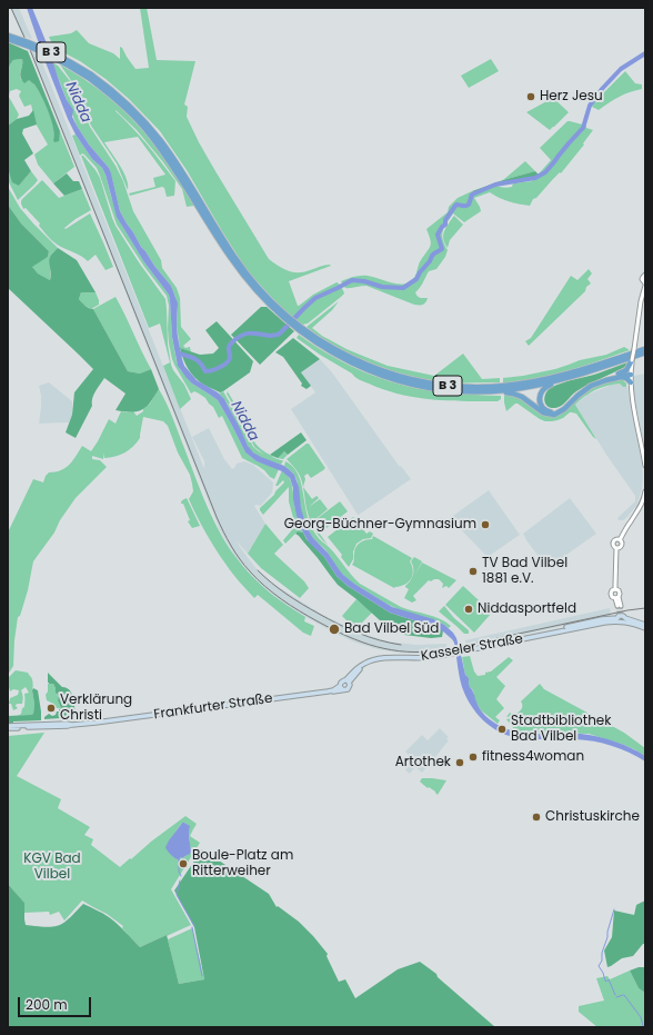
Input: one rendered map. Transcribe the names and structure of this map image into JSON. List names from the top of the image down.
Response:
{
  "streets": {
    "highway": ["B 3"],
    "main road": ["Kasseler Straße", "Frankfurter Straße"]
  },
  "crossings": [
    ["Kasseler Straße", "Frankfurter Straße"]
  ],
  "water": ["Nidda"],
  "parks": ["KGV Bad Vilbel"],
  "places": [
    "Herz Jesu",
    "Georg-Büchner-Gymnasium",
    "TV Bad Vilbel 1881 e.V.",
    "Niddasportfeld",
    "Bad Vilbel Süd",
    "Verklärung Christi",
    "Stadtbibliothek Bad Vilbel",
    "fitness4woman",
    "Artothek",
    "Christuskirche",
    "Boule-Platz am Ritterweiher"
  ],
  "scale_bar": "200 m"
}
